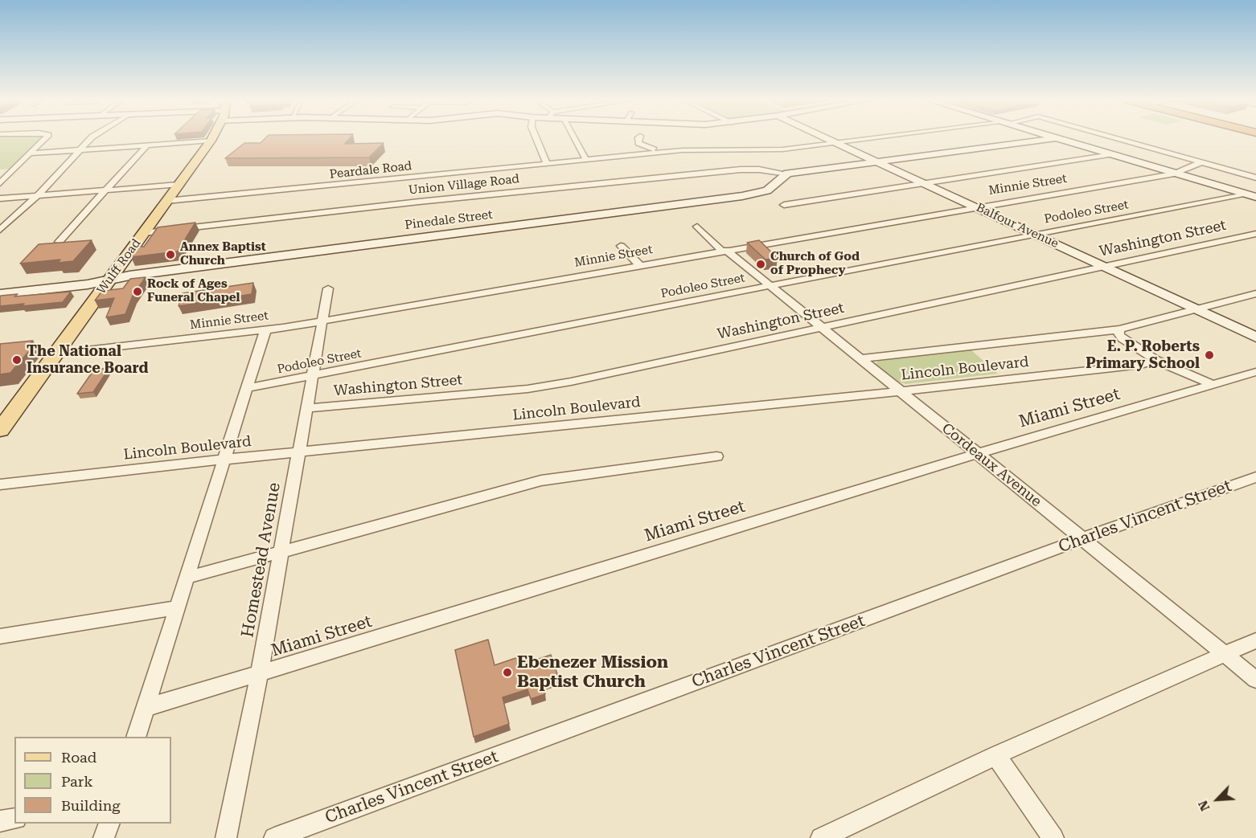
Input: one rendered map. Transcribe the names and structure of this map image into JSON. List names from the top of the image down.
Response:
{
  "streets": {
    "main road": ["Wulff Road"],
    "street": [
      "Peardale Road",
      "Union Village Road",
      "Minnie Street",
      "Podoleo Street",
      "Pinedale Street",
      "Balfour Avenue",
      "Washington Street",
      "Lincoln Boulevard",
      "Miami Street",
      "Cordeaux Avenue",
      "Charles Vincent Street",
      "Homestead Avenue"
    ]
  },
  "crossings": [
    ["Peardale Road", "Minnie Street"],
    ["Peardale Road", "Balfour Avenue"],
    ["Peardale Road", "Wulff Road"],
    ["Union Village Road", "Pinedale Street"],
    ["Union Village Road", "Wulff Road"],
    ["Minnie Street", "Balfour Avenue"],
    ["Minnie Street", "Wulff Road"],
    ["Minnie Street", "Cordeaux Avenue"],
    ["Minnie Street", "Homestead Avenue"],
    ["Podoleo Street", "Balfour Avenue"],
    ["Podoleo Street", "Cordeaux Avenue"],
    ["Podoleo Street", "Homestead Avenue"],
    ["Pinedale Street", "Wulff Road"],
    ["Balfour Avenue", "Washington Street"],
    ["Washington Street", "Cordeaux Avenue"],
    ["Washington Street", "Homestead Avenue"],
    ["Lincoln Boulevard", "Cordeaux Avenue"],
    ["Lincoln Boulevard", "Homestead Avenue"],
    ["Miami Street", "Cordeaux Avenue"],
    ["Miami Street", "Homestead Avenue"],
    ["Cordeaux Avenue", "Charles Vincent Street"]
  ],
  "places": [
    "Annex Baptist Church",
    "Church of God of Prophecy",
    "Rock of Ages Funeral Chapel",
    "E. P. Roberts Primary School",
    "The National Insurance Board",
    "Ebenezer Mission Baptist Church"
  ],
  "legend": ["Road", "Park", "Building"],
  "north": "bottom left"
}
